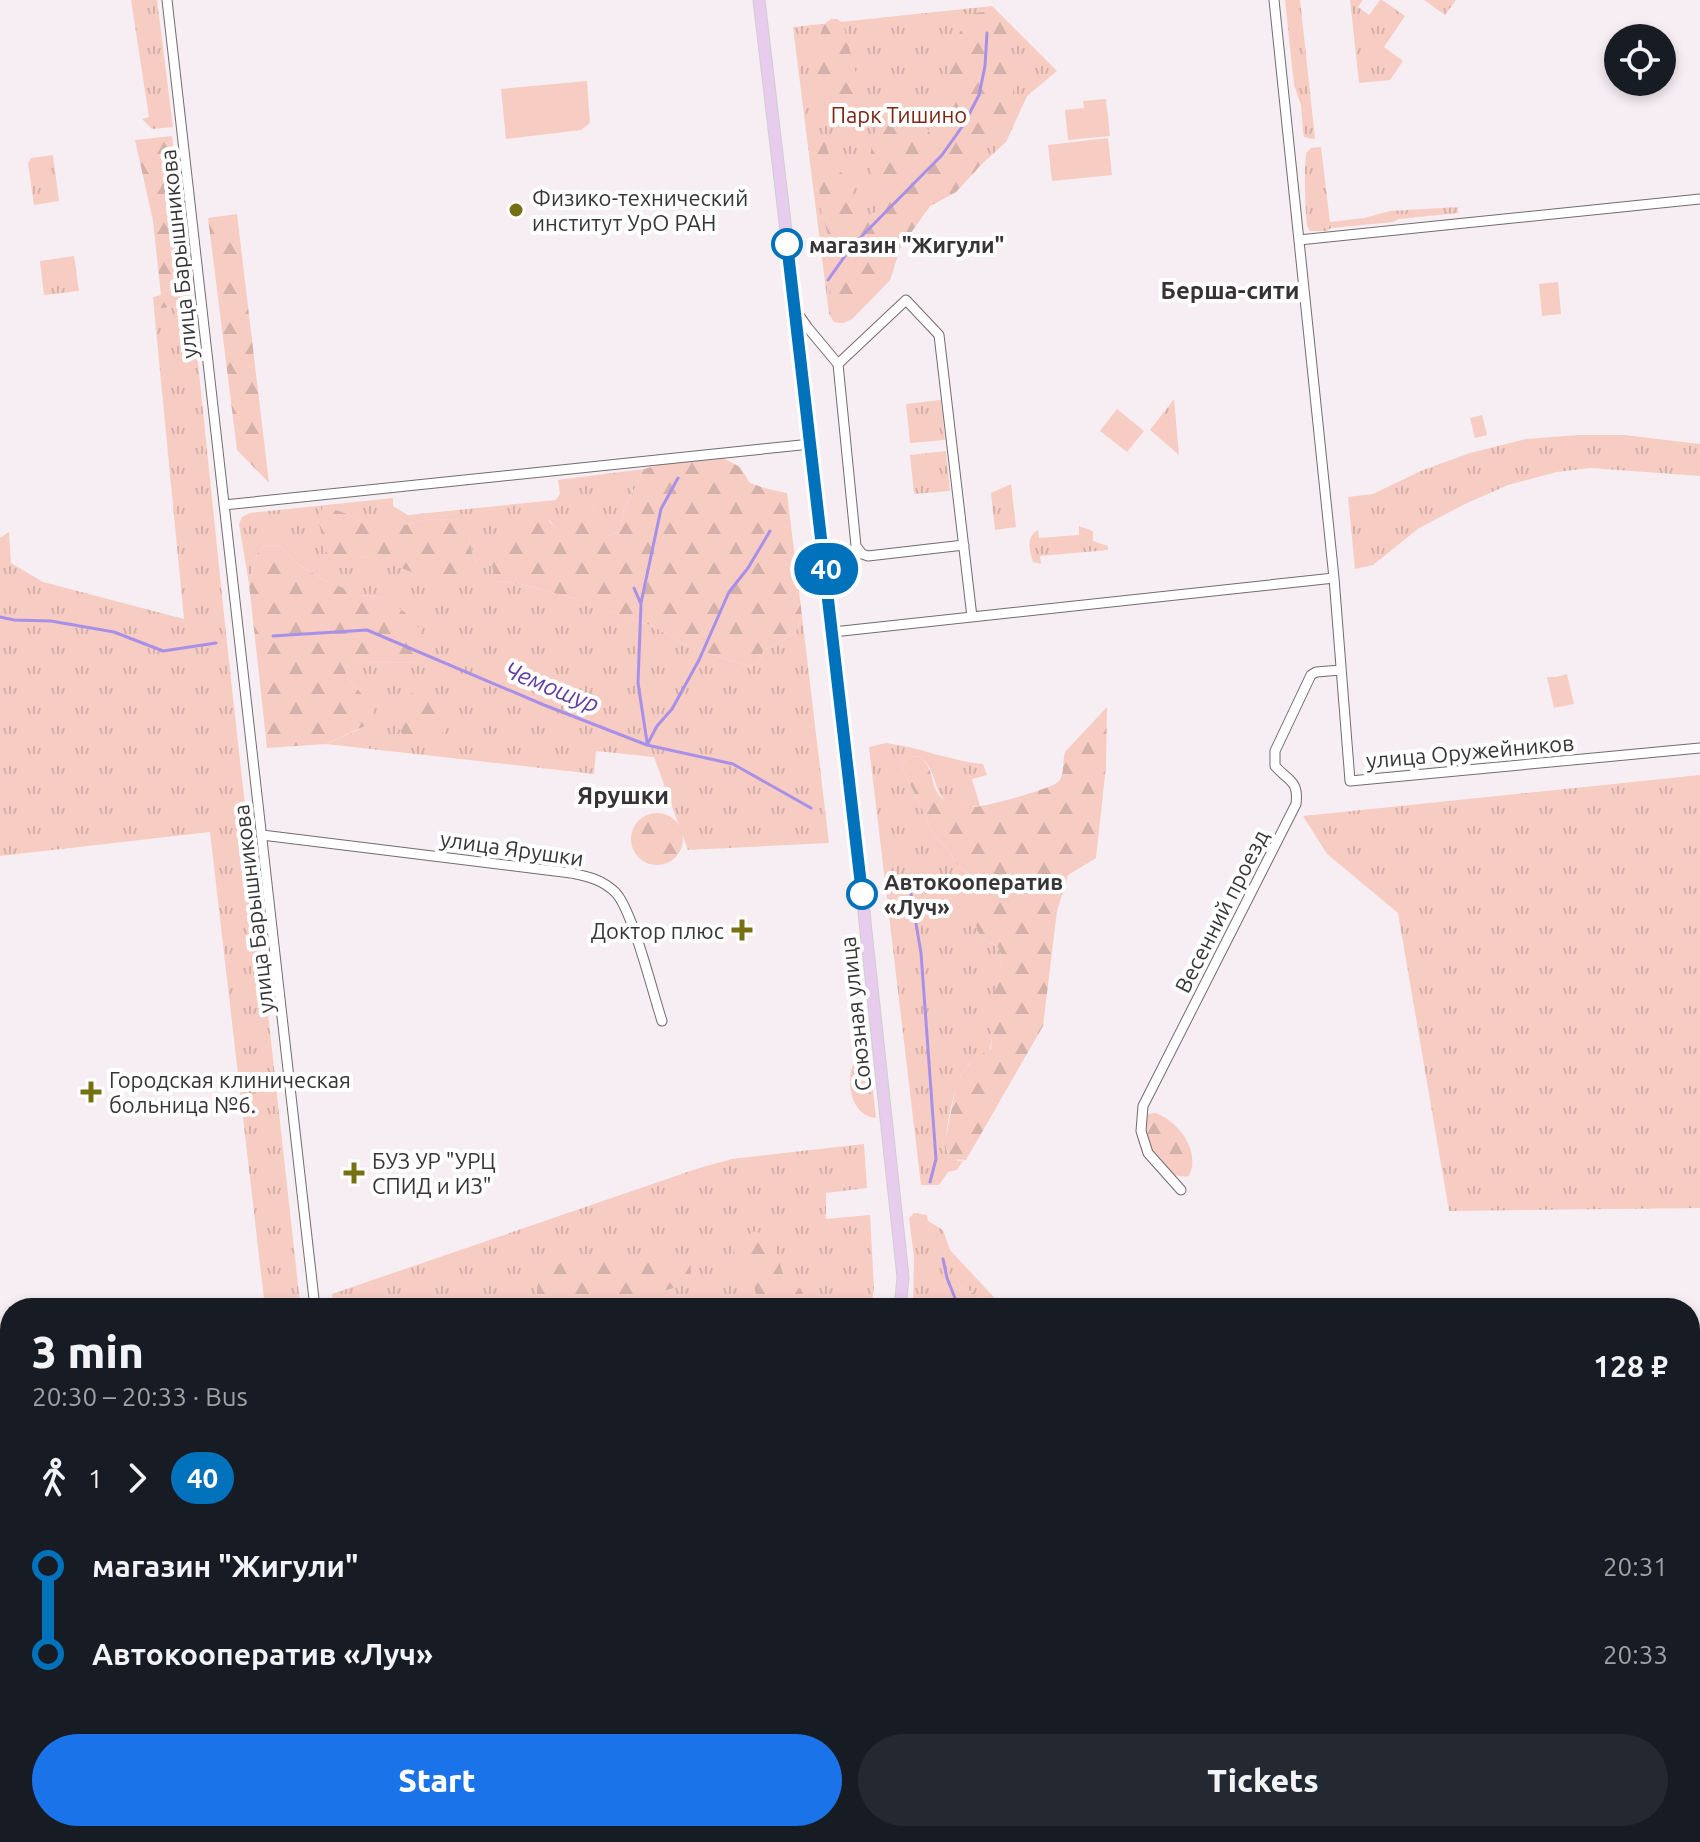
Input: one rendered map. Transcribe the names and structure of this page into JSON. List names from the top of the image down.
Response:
{
  "streets": {
    "main road": ["Союзная улица"],
    "street": [
      "улица Барышникова",
      "улица Оружейников",
      "улица Ярушки",
      "Весенний проезд"
    ]
  },
  "crossings": [
    ["улица Барышникова", "улица Ярушки"],
    ["улица Оружейников", "Весенний проезд"]
  ],
  "districts": ["Берша-сити", "Ярушки"],
  "water": ["Чемошур"],
  "parks": ["Парк Тишино"],
  "places": {
    "other": ["Физико-технический институт УрО РАН", "магазин \"Жигули\"", "Автокооператив «Луч»"],
    "health": ["Доктор плюс", "Городская клиническая больница №6.", "БУЗ УР \"УРЦ СПИД и ИЗ\""]
  },
  "lines": ["bus line 40"],
  "page": {
    "on_map": "40",
    "heading": ["3 min", "20:30 – 20:33 · Bus", "128 ₽"],
    "legs": ["1", "40"],
    "list": [
      {
        "name": "магазин \"Жигули\"",
        "value": "20:31"
      },
      {
        "name": "Автокооператив «Луч»",
        "value": "20:33"
      }
    ],
    "buttons": ["Start", "Tickets"]
  }
}
